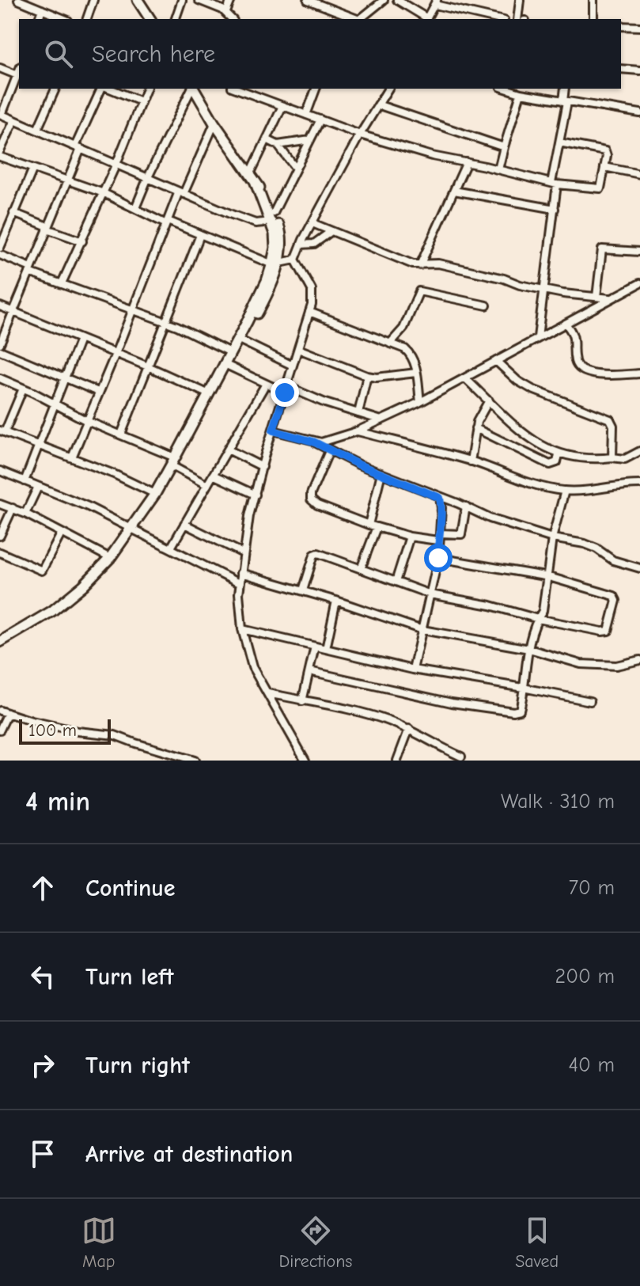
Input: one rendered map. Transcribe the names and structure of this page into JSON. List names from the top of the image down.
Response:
{
  "scale_bar": "100 m",
  "page": {
    "search": "Search here",
    "scale": "100 m",
    "heading": ["4 min", "Walk · 310 m"],
    "list": [
      ["Continue", "70 m"],
      ["Turn left", "200 m"],
      ["Turn right", "40 m"],
      "Arrive at destination"
    ],
    "nav": ["Map", "Directions", "Saved"]
  }
}
